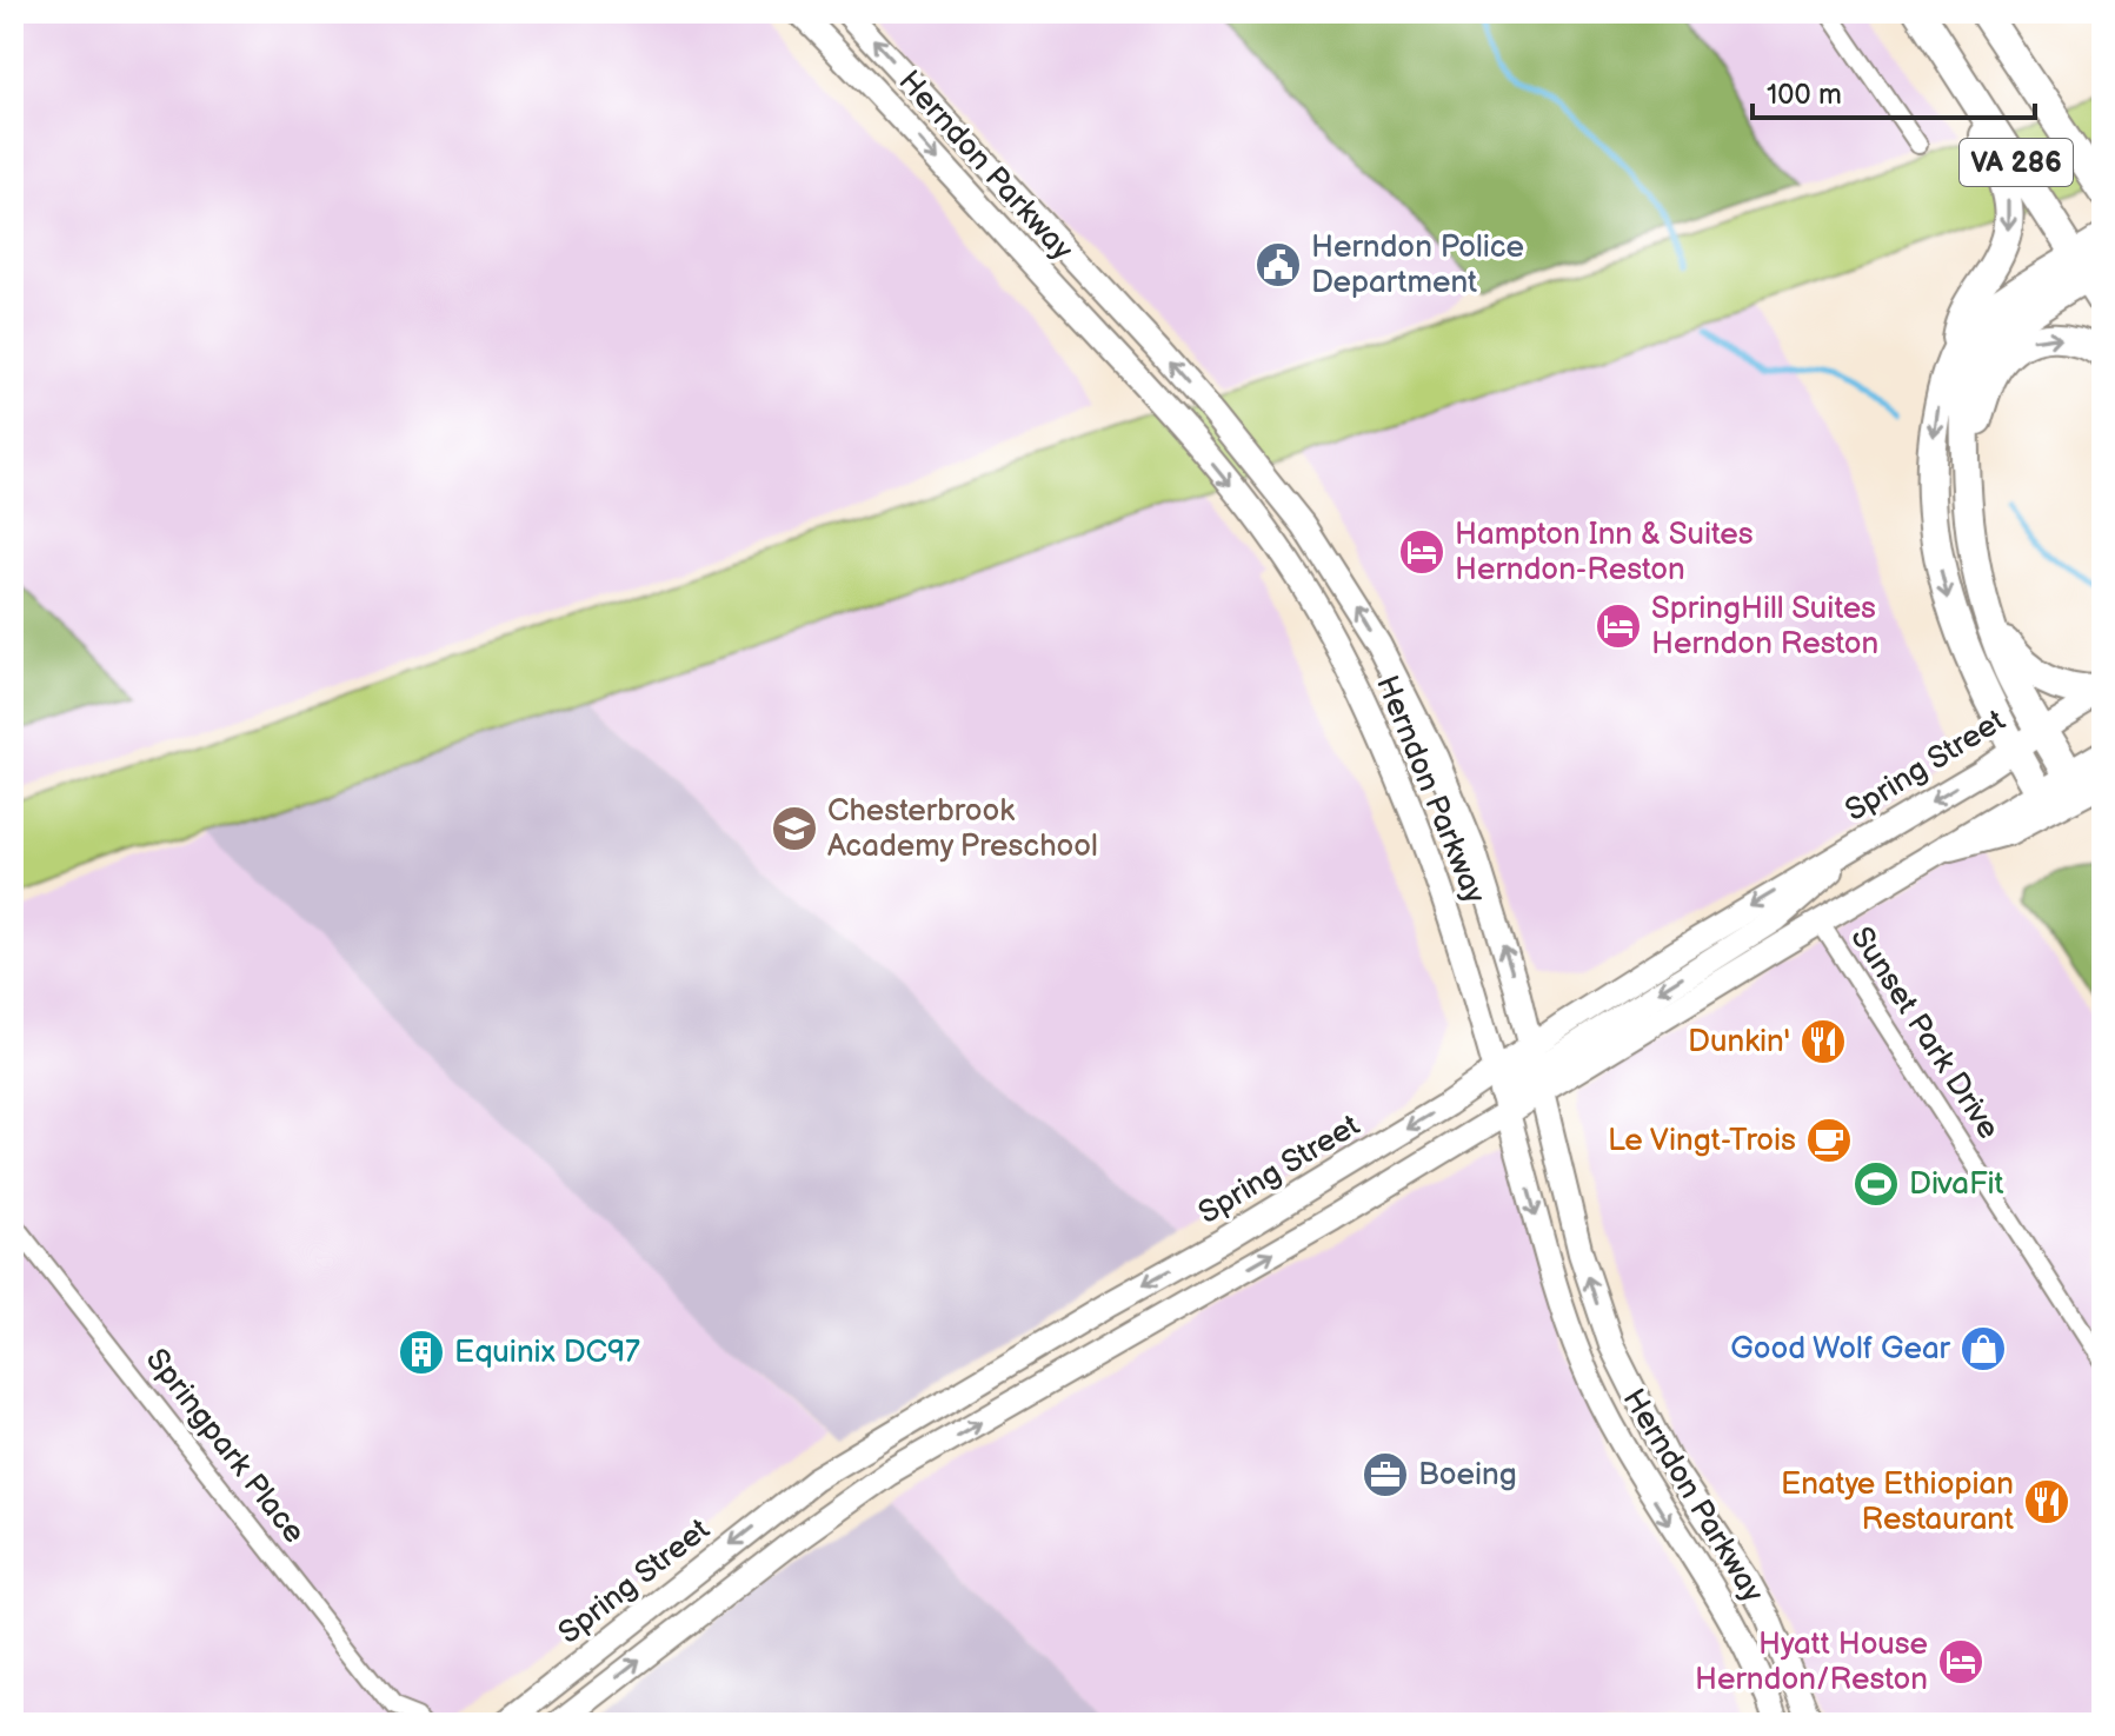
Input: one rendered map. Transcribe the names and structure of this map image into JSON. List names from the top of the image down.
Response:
{
  "streets": {
    "highway": ["VA 286"],
    "main road": ["Herndon Parkway", "Spring Street"],
    "street": ["Sunset Park Drive", "Springpark Place"]
  },
  "crossings": [
    ["Herndon Parkway", "Spring Street"],
    ["Spring Street", "Sunset Park Drive"]
  ],
  "places": {
    "public building": ["Herndon Police Department"],
    "hotel": ["Hampton Inn & Suites Herndon-Reston", "SpringHill Suites Herndon Reston", "Hyatt House Herndon/Reston"],
    "school or university": ["Chesterbrook Academy Preschool"],
    "restaurant": ["Dunkin'", "Enatye Ethiopian Restaurant"],
    "cafe": ["Le Vingt-Trois"],
    "sports": ["DivaFit"],
    "shop": ["Good Wolf Gear"],
    "building": ["Equinix DC97"],
    "office": ["Boeing"]
  },
  "scale_bar": "100 m"
}
